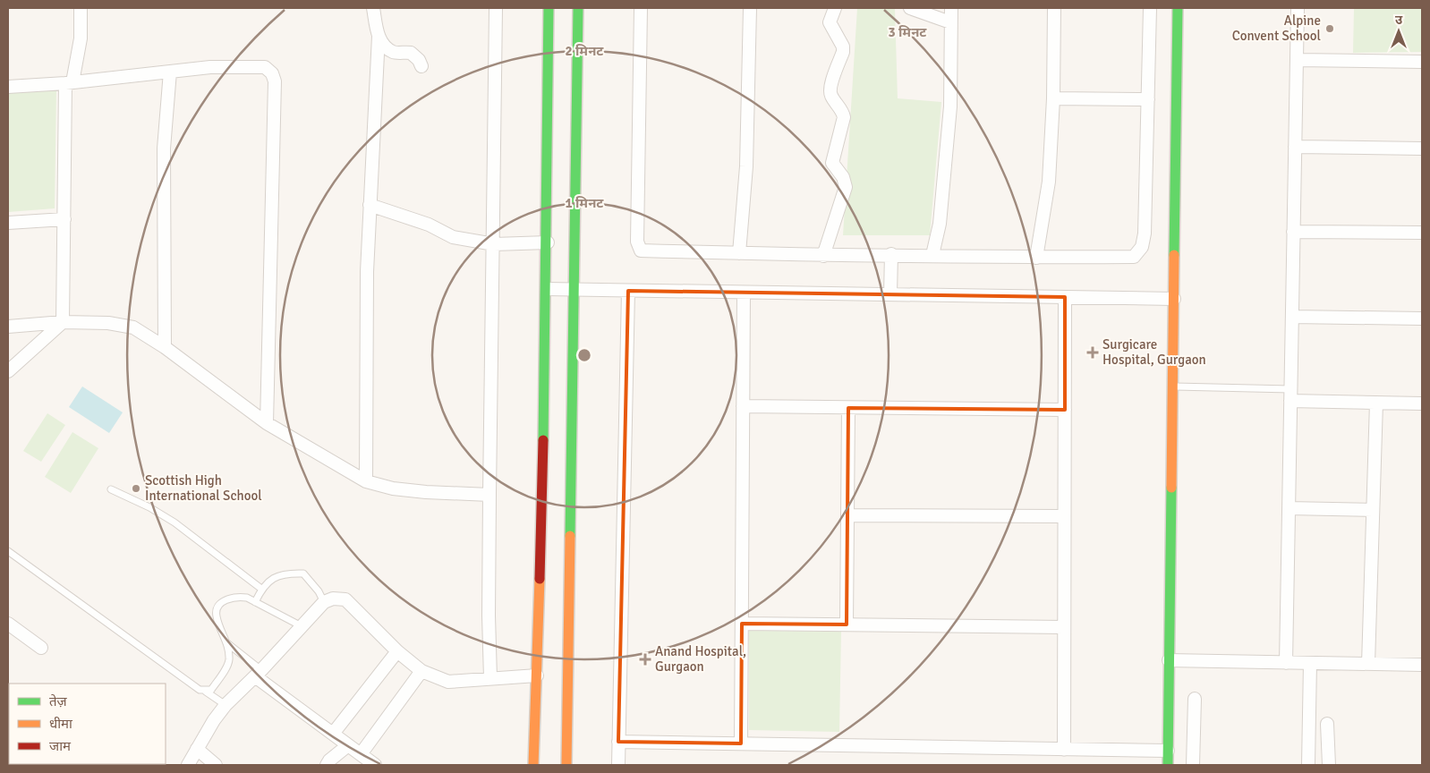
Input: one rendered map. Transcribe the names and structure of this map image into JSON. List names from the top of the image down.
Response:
{
  "places": {
    "other": ["Alpine Convent School", "Scottish High International School"],
    "health": ["Surgicare Hospital, Gurgaon", "Anand Hospital, Gurgaon"]
  },
  "legend": ["तेज़", "धीमा", "जाम"],
  "north": "top",
  "rings": ["3 मिनट", "2 मिनट", "1 मिनट"]
}
